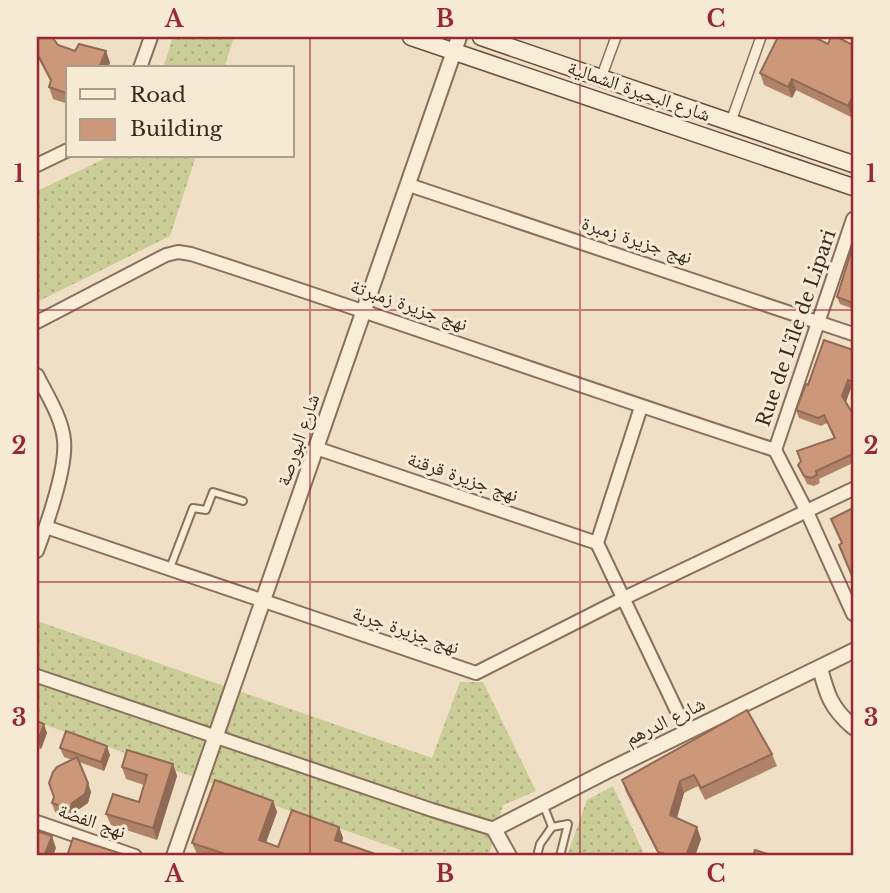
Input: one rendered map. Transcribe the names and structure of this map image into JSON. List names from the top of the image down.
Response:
{
  "streets": {
    "main road": ["شارع البحيرة الشمالية"],
    "street": [
      "نهج جزيرة زمبرة",
      "نهج جزيرة زمبرتة",
      "Rue de L'île de Lipari",
      "شارع البورصة",
      "نهج جزيرة قرقنة",
      "نهج جزيرة جربة",
      "شارع الدرهم",
      "نهج الفضة"
    ]
  },
  "crossings": [
    ["شارع البحيرة الشمالية", "شارع البورصة"],
    ["نهج جزيرة زمبرة", "Rue de L'île de Lipari"],
    ["نهج جزيرة زمبرة", "شارع البورصة"],
    ["نهج جزيرة زمبرتة", "Rue de L'île de Lipari"],
    ["نهج جزيرة زمبرتة", "شارع البورصة"],
    ["شارع البورصة", "نهج جزيرة قرقنة"],
    ["شارع البورصة", "نهج جزيرة جربة"]
  ],
  "legend": ["Road", "Building"],
  "grid": {
    "columns": ["A", "B", "C"],
    "rows": ["1", "2", "3"]
  }
}
